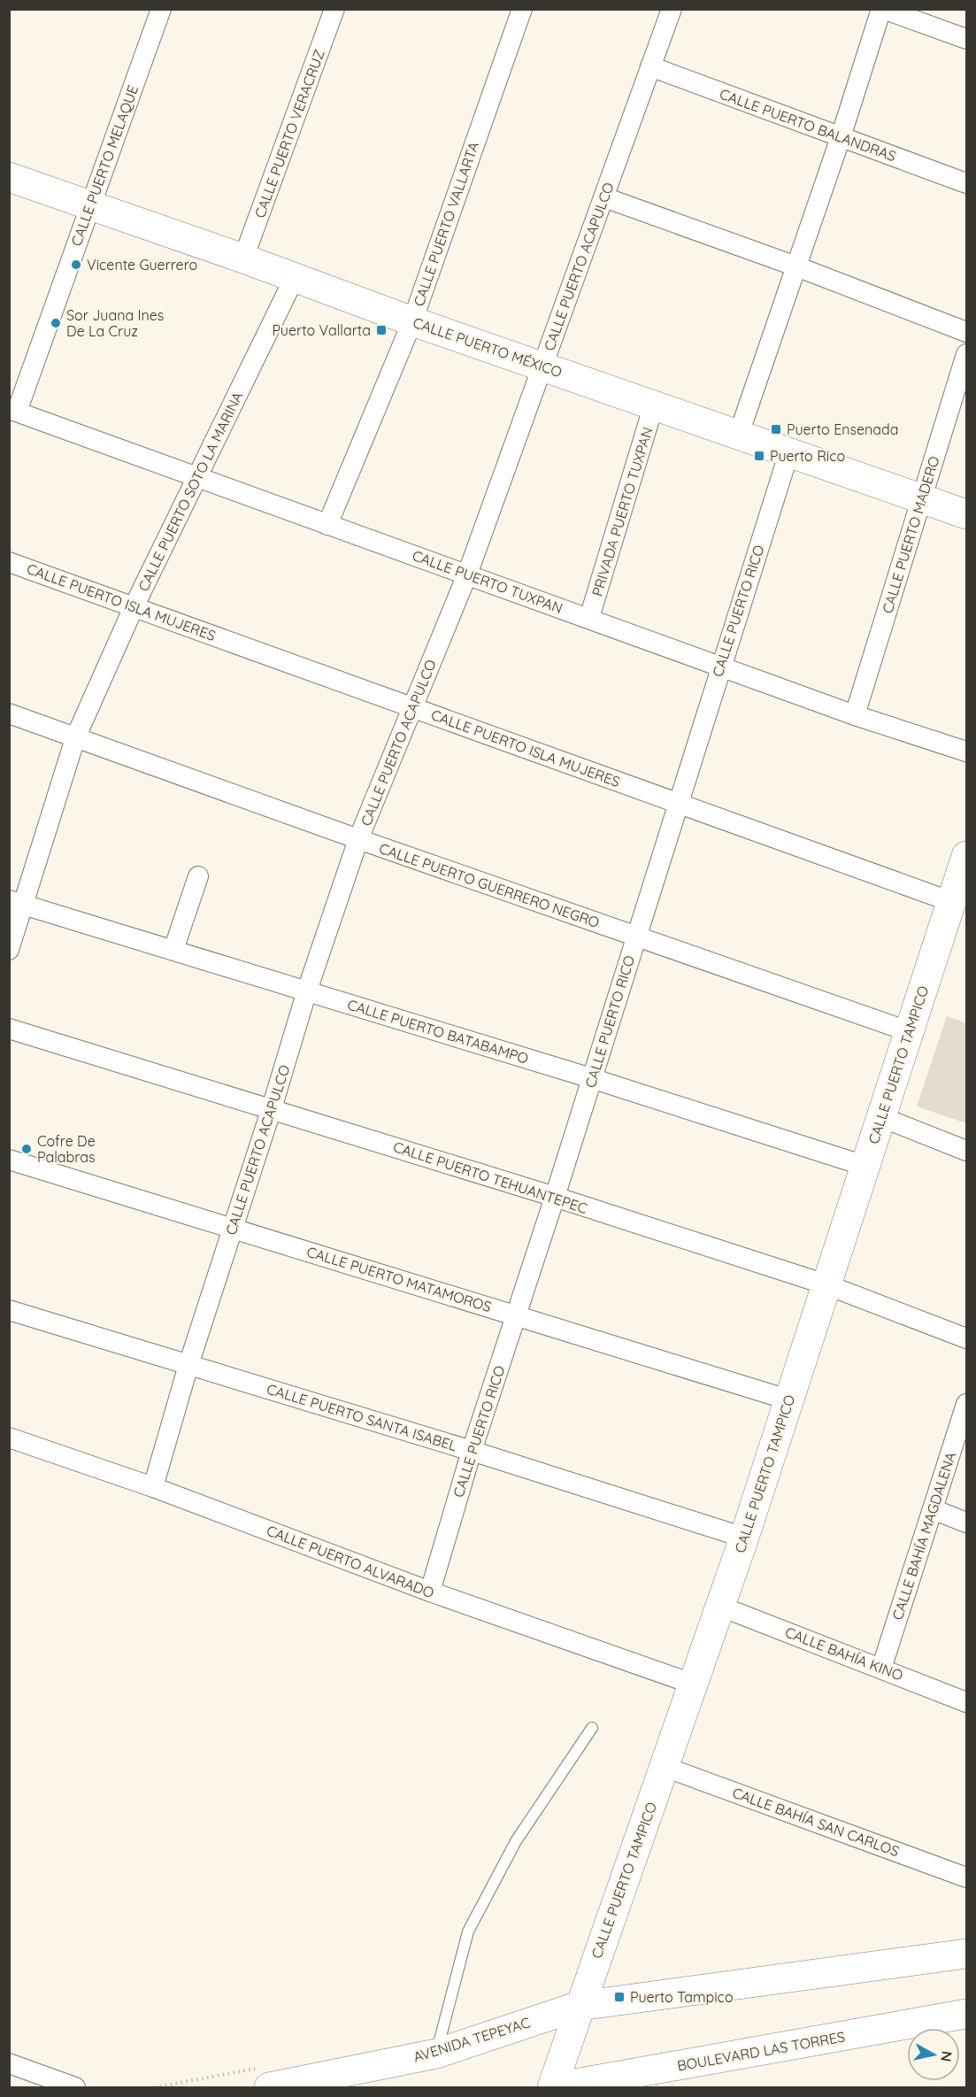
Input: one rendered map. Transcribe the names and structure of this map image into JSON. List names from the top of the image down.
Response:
{
  "streets": {
    "street": [
      "CALLE PUERTO BALANDRAS",
      "CALLE PUERTO VERACRUZ",
      "CALLE PUERTO MELAQUE",
      "CALLE PUERTO VALLARTA",
      "CALLE PUERTO ACAPULCO",
      "CALLE PUERTO MÉXICO",
      "CALLE PUERTO SOTO LA MARINA",
      "PRIVADA PUERTO TUXPAN",
      "CALLE PUERTO MADERO",
      "CALLE PUERTO TUXPAN",
      "CALLE PUERTO ISLA MUJERES",
      "CALLE PUERTO RICO",
      "CALLE PUERTO GUERRERO NEGRO",
      "CALLE PUERTO BATABAMPO",
      "CALLE PUERTO TAMPICO",
      "CALLE PUERTO TEHUANTEPEC",
      "CALLE PUERTO MATAMOROS",
      "CALLE PUERTO SANTA ISABEL",
      "CALLE BAHÍA MAGDALENA",
      "CALLE PUERTO ALVARADO",
      "CALLE BAHÍA KINO",
      "CALLE BAHÍA SAN CARLOS",
      "AVENIDA TEPEYAC",
      "BOULEVARD LAS TORRES"
    ]
  },
  "crossings": [
    ["CALLE PUERTO BALANDRAS", "CALLE PUERTO ACAPULCO"],
    ["CALLE PUERTO VERACRUZ", "CALLE PUERTO MÉXICO"],
    ["CALLE PUERTO MELAQUE", "CALLE PUERTO MÉXICO"],
    ["CALLE PUERTO MELAQUE", "CALLE PUERTO TUXPAN"],
    ["CALLE PUERTO VALLARTA", "CALLE PUERTO MÉXICO"],
    ["CALLE PUERTO VALLARTA", "CALLE PUERTO TUXPAN"],
    ["CALLE PUERTO ACAPULCO", "CALLE PUERTO MÉXICO"],
    ["CALLE PUERTO ACAPULCO", "CALLE PUERTO TUXPAN"],
    ["CALLE PUERTO ACAPULCO", "CALLE PUERTO ISLA MUJERES"],
    ["CALLE PUERTO ACAPULCO", "CALLE PUERTO GUERRERO NEGRO"],
    ["CALLE PUERTO ACAPULCO", "CALLE PUERTO BATABAMPO"],
    ["CALLE PUERTO ACAPULCO", "CALLE PUERTO TEHUANTEPEC"],
    ["CALLE PUERTO ACAPULCO", "CALLE PUERTO MATAMOROS"],
    ["CALLE PUERTO ACAPULCO", "CALLE PUERTO SANTA ISABEL"],
    ["CALLE PUERTO ACAPULCO", "CALLE PUERTO ALVARADO"],
    ["CALLE PUERTO MÉXICO", "CALLE PUERTO SOTO LA MARINA"],
    ["CALLE PUERTO MÉXICO", "PRIVADA PUERTO TUXPAN"],
    ["CALLE PUERTO MÉXICO", "CALLE PUERTO MADERO"],
    ["CALLE PUERTO MÉXICO", "CALLE PUERTO RICO"],
    ["CALLE PUERTO SOTO LA MARINA", "CALLE PUERTO TUXPAN"],
    ["CALLE PUERTO SOTO LA MARINA", "CALLE PUERTO ISLA MUJERES"],
    ["CALLE PUERTO SOTO LA MARINA", "CALLE PUERTO GUERRERO NEGRO"],
    ["CALLE PUERTO SOTO LA MARINA", "CALLE PUERTO BATABAMPO"],
    ["PRIVADA PUERTO TUXPAN", "CALLE PUERTO TUXPAN"],
    ["CALLE PUERTO MADERO", "CALLE PUERTO TUXPAN"],
    ["CALLE PUERTO TUXPAN", "CALLE PUERTO RICO"],
    ["CALLE PUERTO ISLA MUJERES", "CALLE PUERTO RICO"],
    ["CALLE PUERTO ISLA MUJERES", "CALLE PUERTO TAMPICO"],
    ["CALLE PUERTO RICO", "CALLE PUERTO GUERRERO NEGRO"],
    ["CALLE PUERTO RICO", "CALLE PUERTO BATABAMPO"],
    ["CALLE PUERTO RICO", "CALLE PUERTO TEHUANTEPEC"],
    ["CALLE PUERTO RICO", "CALLE PUERTO MATAMOROS"],
    ["CALLE PUERTO RICO", "CALLE PUERTO SANTA ISABEL"],
    ["CALLE PUERTO RICO", "CALLE PUERTO ALVARADO"],
    ["CALLE PUERTO GUERRERO NEGRO", "CALLE PUERTO TAMPICO"],
    ["CALLE PUERTO BATABAMPO", "CALLE PUERTO TAMPICO"],
    ["CALLE PUERTO TAMPICO", "CALLE PUERTO TEHUANTEPEC"],
    ["CALLE PUERTO TAMPICO", "CALLE PUERTO MATAMOROS"],
    ["CALLE PUERTO TAMPICO", "CALLE PUERTO SANTA ISABEL"],
    ["CALLE PUERTO TAMPICO", "CALLE PUERTO ALVARADO"],
    ["CALLE PUERTO TAMPICO", "CALLE BAHÍA KINO"],
    ["CALLE PUERTO TAMPICO", "CALLE BAHÍA SAN CARLOS"],
    ["CALLE PUERTO TAMPICO", "AVENIDA TEPEYAC"],
    ["CALLE PUERTO TAMPICO", "BOULEVARD LAS TORRES"],
    ["CALLE BAHÍA MAGDALENA", "CALLE BAHÍA KINO"]
  ],
  "places": {
    "other": ["Vicente Guerrero", "Sor Juana Ines De La Cruz", "Cofre De Palabras"],
    "transit": [
      "Puerto Vallarta",
      "Puerto Ensenada",
      "Puerto Rico",
      "Puerto Tampico"
    ]
  },
  "north": "right"
}
